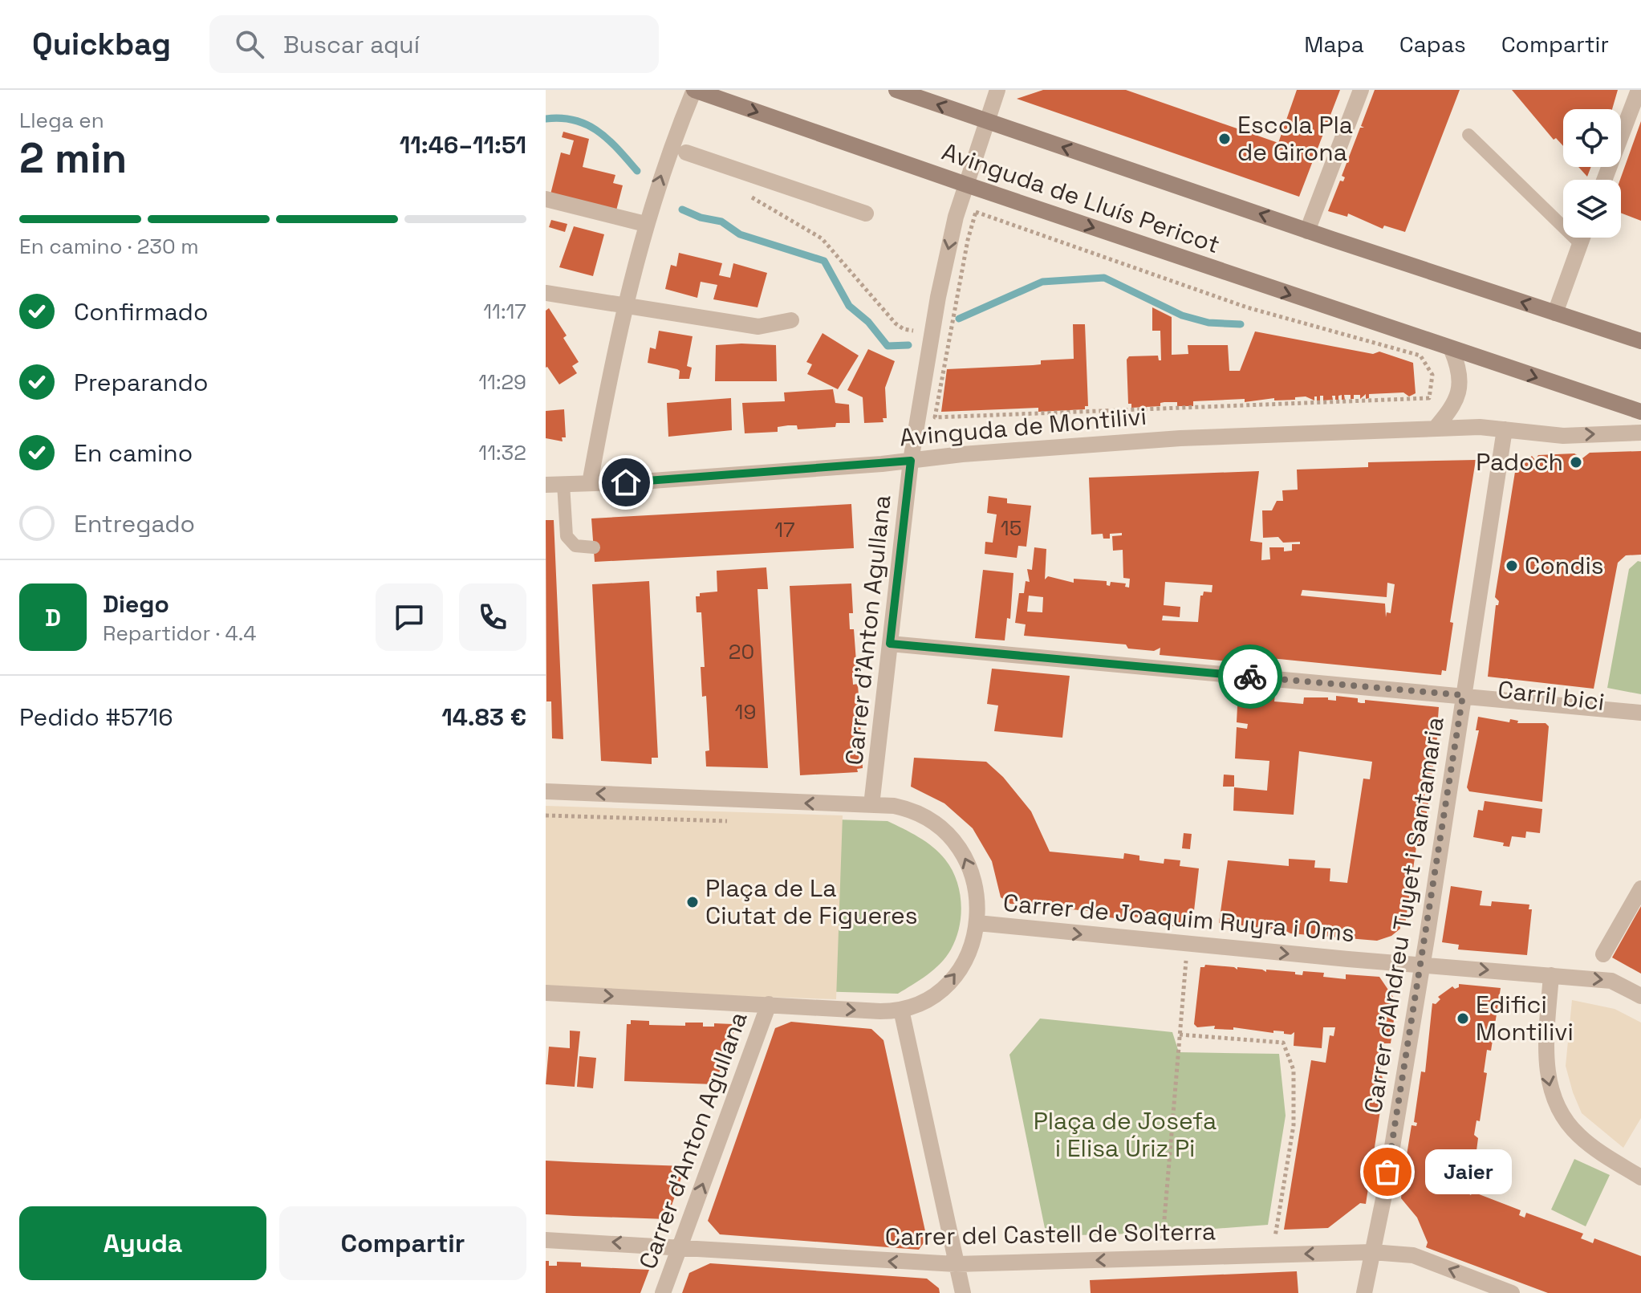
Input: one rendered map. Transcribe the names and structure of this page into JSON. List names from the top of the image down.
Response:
{
  "streets": {
    "street": [
      "Avinguda de Lluís Pericot",
      "Avinguda de Montilivi",
      "Carrer d'Anton Agullana",
      "Carrer d'Andreu Tuyet i Santamaria",
      "Carrer de Joaquim Ruyra i Oms",
      "Carrer del Castell de Solterra"
    ]
  },
  "crossings": [
    ["Avinguda de Lluís Pericot", "Carrer d'Anton Agullana"],
    ["Avinguda de Montilivi", "Carrer d'Anton Agullana"],
    ["Avinguda de Montilivi", "Carrer d'Andreu Tuyet i Santamaria"],
    ["Carrer d'Anton Agullana", "Carrer del Castell de Solterra"],
    ["Carrer d'Andreu Tuyet i Santamaria", "Carrer de Joaquim Ruyra i Oms"],
    ["Carrer d'Andreu Tuyet i Santamaria", "Carrer del Castell de Solterra"]
  ],
  "one_way": ["Carrer de Joaquim Ruyra i Oms", "Carrer del Castell de Solterra"],
  "parks": ["Plaça de Josefa i Elisa Úriz Pi"],
  "places": [
    "Escola Pla de Girona",
    "Padoch",
    "Condis",
    "Plaça de La Ciutat de Figueres",
    "Edifici Montilivi",
    "Jaier"
  ],
  "house_numbers": [
    "15",
    "17",
    "20",
    "19"
  ],
  "page": {
    "header": "Quickbag",
    "search": "Buscar aquí",
    "nav": ["Mapa", "Capas", "Compartir"],
    "heading": ["2 min", "Llega en", "11:46–11:51"],
    "panel": [
      "Diego",
      "Repartidor · 4.4",
      "Pedido #5716",
      "14.83 €"
    ],
    "bar": "En camino · 230 m",
    "list": [
      ["Confirmado", "11:17"],
      ["Preparando", "11:29"],
      ["En camino", "11:32"],
      "Entregado"
    ],
    "round": "D",
    "bubble": "Jaier",
    "buttons": ["Ayuda", "Compartir"]
  }
}
